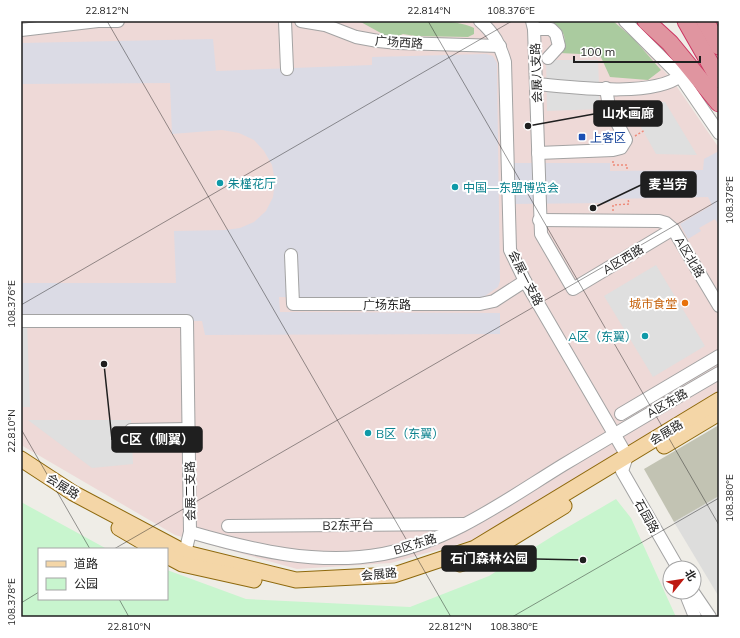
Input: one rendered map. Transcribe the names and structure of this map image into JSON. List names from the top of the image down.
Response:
{
  "streets": {
    "main road": ["会展路"],
    "street": [
      "广场西路",
      "会展八支路",
      "A区北路",
      "A区西路",
      "会展一支路",
      "广场东路",
      "A区东路",
      "会展二支路",
      "石园路",
      "B2东平台",
      "B区东路"
    ]
  },
  "crossings": [
    ["广场西路", "会展一支路"],
    ["会展八支路", "A区西路"],
    ["A区北路", "A区西路"],
    ["会展一支路", "广场东路"],
    ["会展一支路", "A区东路"],
    ["会展一支路", "会展路"],
    ["会展一支路", "B区东路"],
    ["A区东路", "B区东路"],
    ["会展路", "会展二支路"],
    ["会展路", "石园路"],
    ["会展二支路", "B区东路"],
    ["B2东平台", "B区东路"]
  ],
  "places": {
    "other": [
      "山水画廊",
      "朱槿花厅",
      "中国—东盟博览会",
      "麦当劳",
      "城市食堂",
      "A区（东翼）",
      "C区（侧翼）",
      "B区（东翼）",
      "石门森林公园"
    ],
    "transit": ["上客区"]
  },
  "legend": ["道路", "公园"],
  "scale_bar": "100 m",
  "north": "top right",
  "coordinates": [
    "22.812°N",
    "22.814°N",
    "108.376°E",
    "108.378°E",
    "22.810°N",
    "108.380°E"
  ]
}
